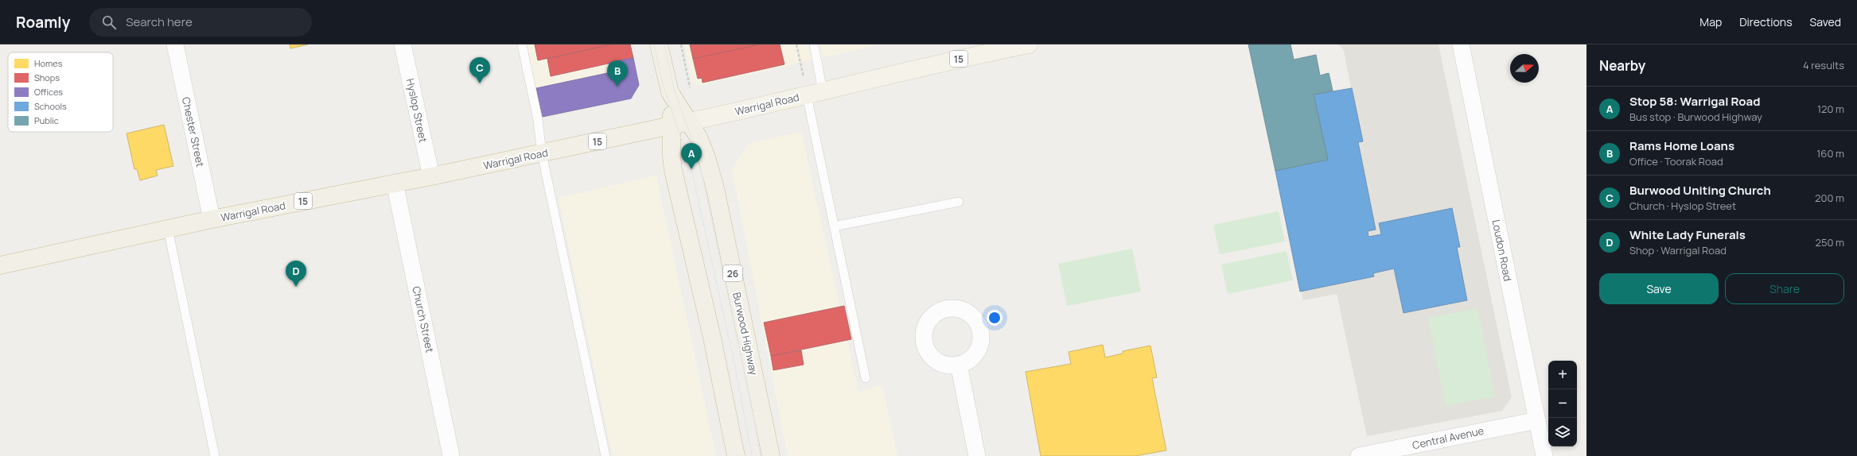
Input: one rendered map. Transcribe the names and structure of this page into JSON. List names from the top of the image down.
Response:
{
  "streets": {
    "highway": [
      "15",
      "Warrigal Road",
      "26",
      "Burwood Highway"
    ],
    "street": [
      "Hyslop Street",
      "Chester Street",
      "Loudon Road",
      "Church Street",
      "Central Avenue"
    ]
  },
  "crossings": [
    ["Warrigal Road", "Hyslop Street"],
    ["Warrigal Road", "Chester Street"],
    ["Warrigal Road", "26"],
    ["Warrigal Road", "Church Street"],
    ["Warrigal Road", "Burwood Highway"],
    ["Loudon Road", "Central Avenue"],
    ["26", "Burwood Highway"]
  ],
  "legend": [
    "Homes",
    "Shops",
    "Offices",
    "Schools",
    "Public"
  ],
  "north": "right",
  "page": {
    "header": "Roamly",
    "search": "Search here",
    "nav": ["Map", "Directions", "Saved"],
    "heading": ["Nearby", "4 results"],
    "pins": [
      "C",
      "B",
      "A",
      "D"
    ],
    "list": [
      {
        "mark": "A",
        "name": "Stop 58: Warrigal Road",
        "note": "Bus stop · Burwood Highway",
        "value": "120 m"
      },
      {
        "mark": "B",
        "name": "Rams Home Loans",
        "note": "Office · Toorak Road",
        "value": "160 m"
      },
      {
        "mark": "C",
        "name": "Burwood Uniting Church",
        "note": "Church · Hyslop Street",
        "value": "200 m"
      },
      {
        "mark": "D",
        "name": "White Lady Funerals",
        "note": "Shop · Warrigal Road",
        "value": "250 m"
      }
    ],
    "buttons": ["Save", "Share"],
    "map_buttons": ["+", "−"]
  }
}
